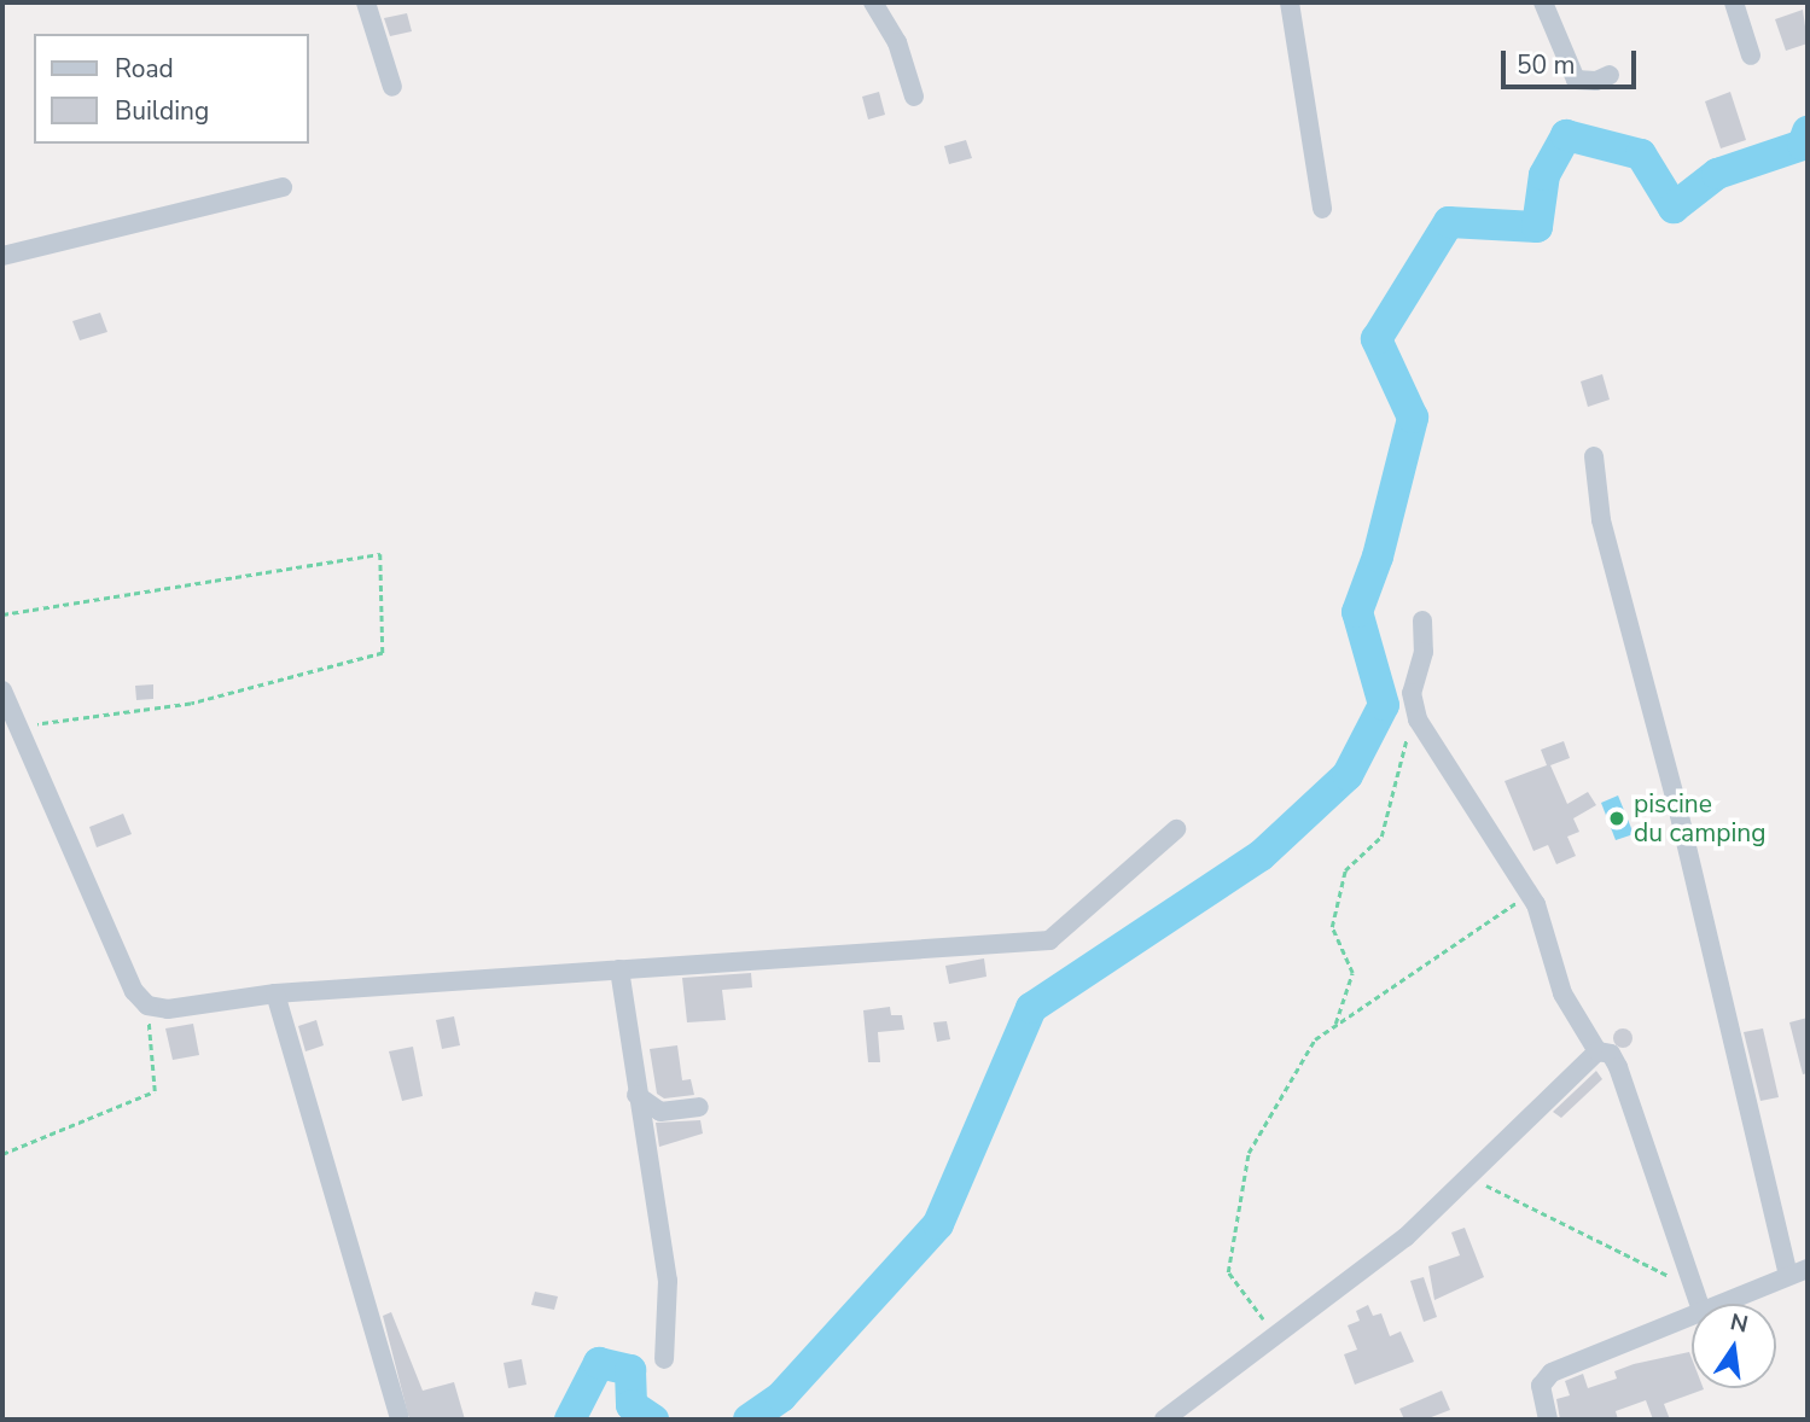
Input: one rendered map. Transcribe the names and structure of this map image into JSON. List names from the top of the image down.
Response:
{
  "places": ["piscine du camping"],
  "legend": ["Road", "Building"],
  "scale_bar": "50 m",
  "north": "top"
}
